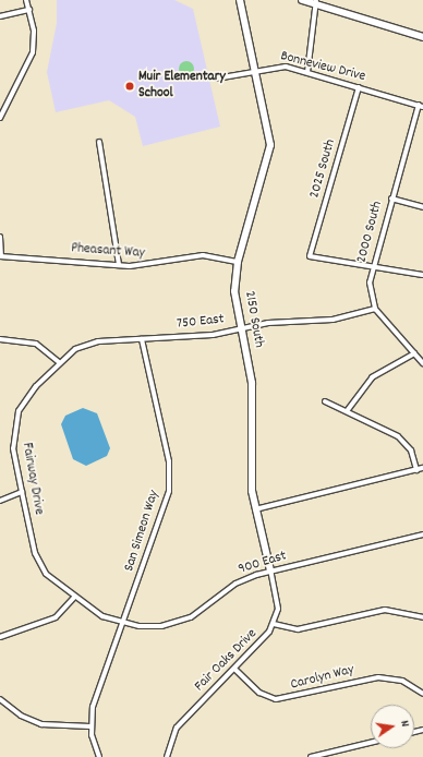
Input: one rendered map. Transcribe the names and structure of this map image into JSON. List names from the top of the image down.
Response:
{
  "streets": {
    "street": [
      "Bonneview Drive",
      "2025 South",
      "2000 South",
      "Pheasant Way",
      "2150 South",
      "750 East",
      "Fairway Drive",
      "San Simeon Way",
      "900 East",
      "Fair Oaks Drive",
      "Carolyn Way"
    ]
  },
  "crossings": [
    ["Bonneview Drive", "2025 South"],
    ["Bonneview Drive", "2000 South"],
    ["Bonneview Drive", "2150 South"],
    ["2025 South", "2000 South"],
    ["2000 South", "750 East"],
    ["Pheasant Way", "2150 South"],
    ["2150 South", "750 East"],
    ["2150 South", "900 East"],
    ["2150 South", "Fair Oaks Drive"],
    ["750 East", "Fairway Drive"],
    ["750 East", "San Simeon Way"],
    ["Fairway Drive", "900 East"],
    ["San Simeon Way", "900 East"],
    ["900 East", "Fair Oaks Drive"],
    ["Fair Oaks Drive", "Carolyn Way"]
  ],
  "places": ["Muir Elementary School"],
  "north": "right"
}
